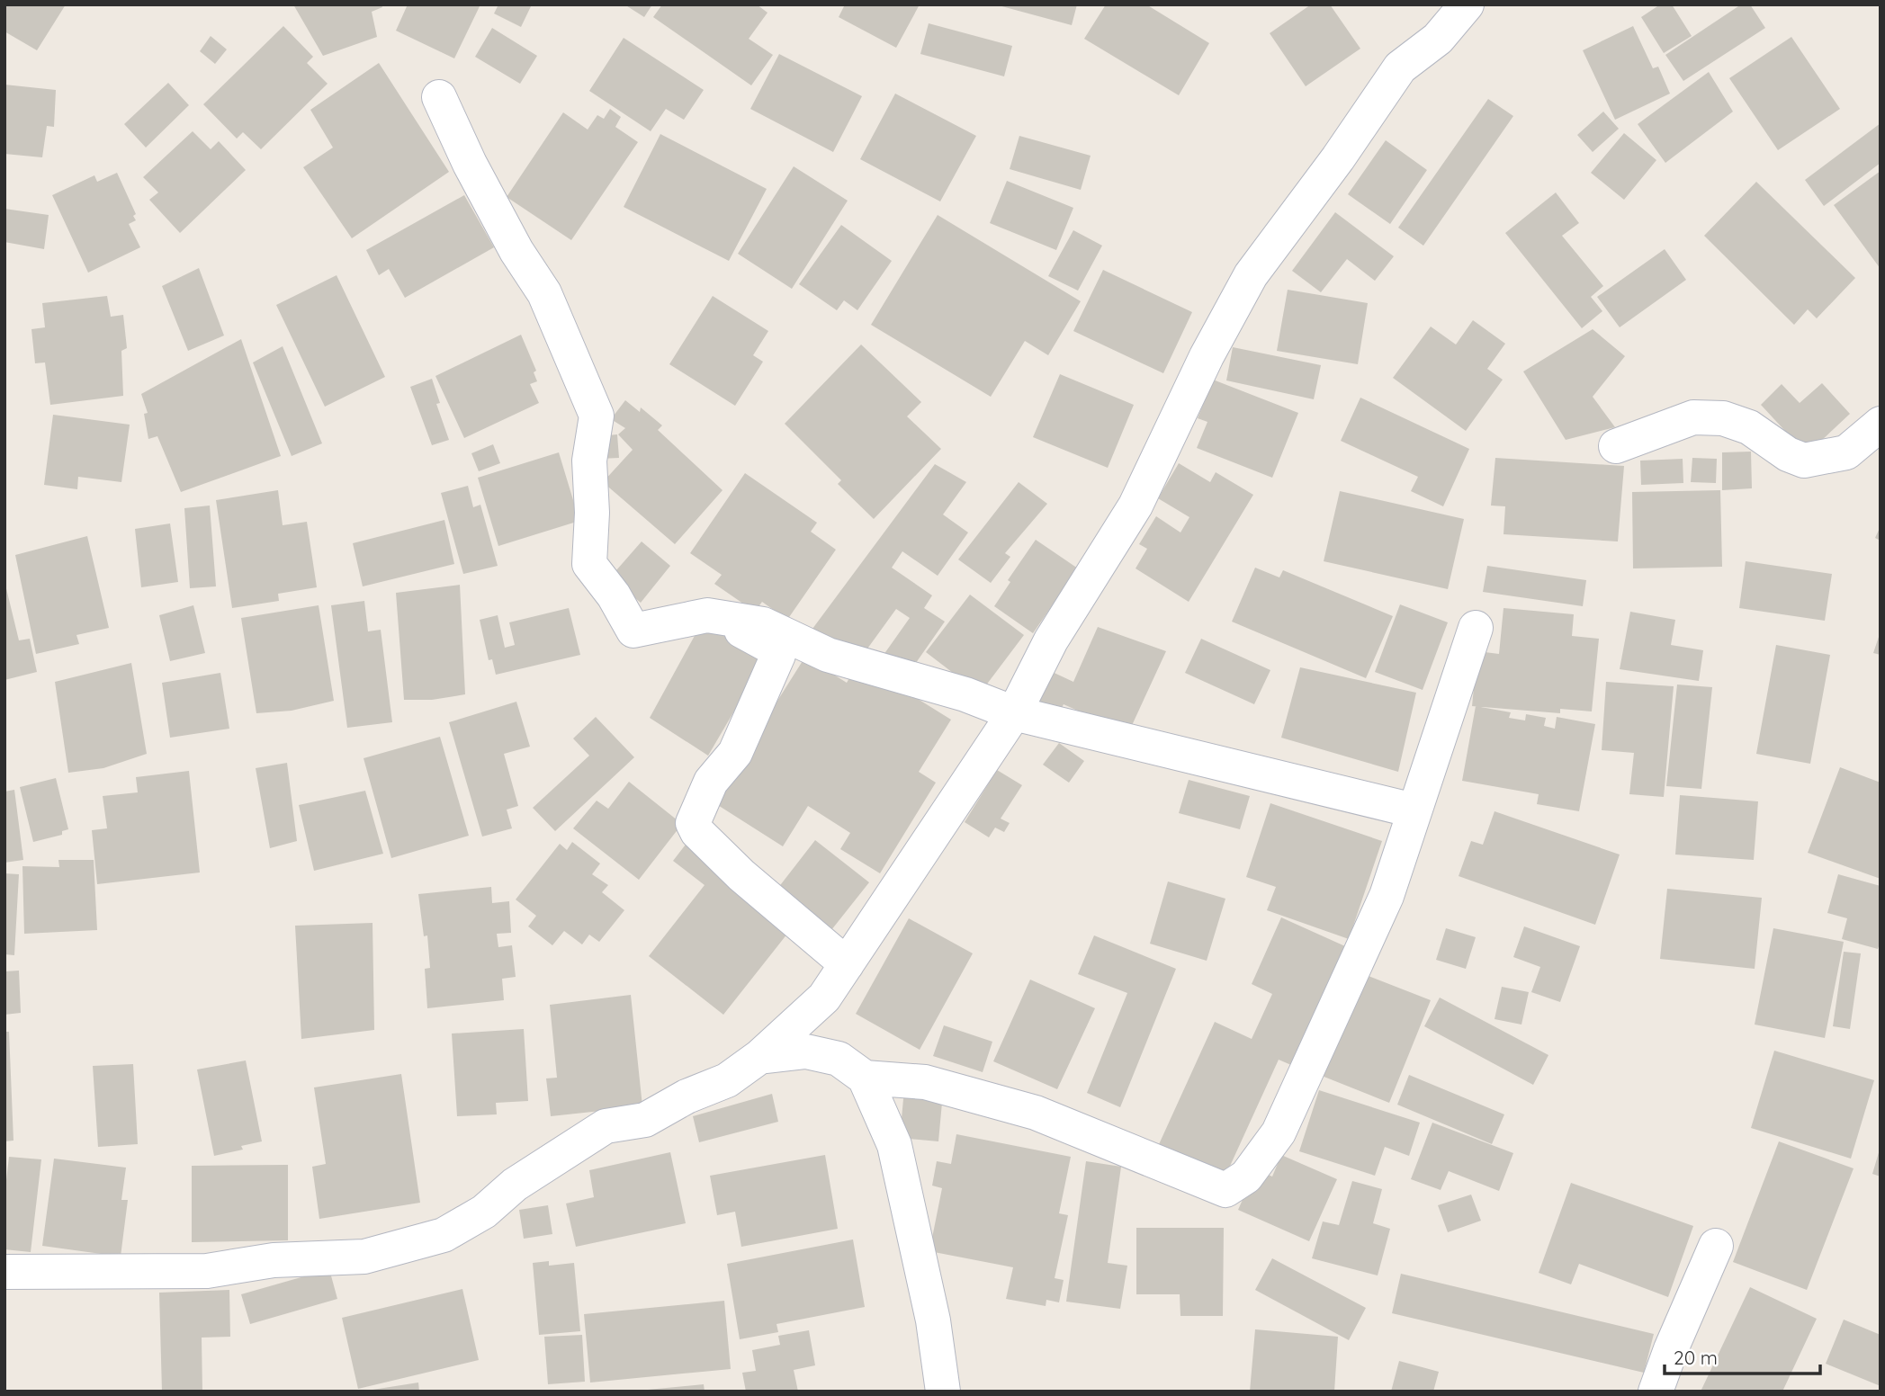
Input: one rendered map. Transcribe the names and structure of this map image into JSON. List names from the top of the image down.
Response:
{
  "scale_bar": "20 m"
}
